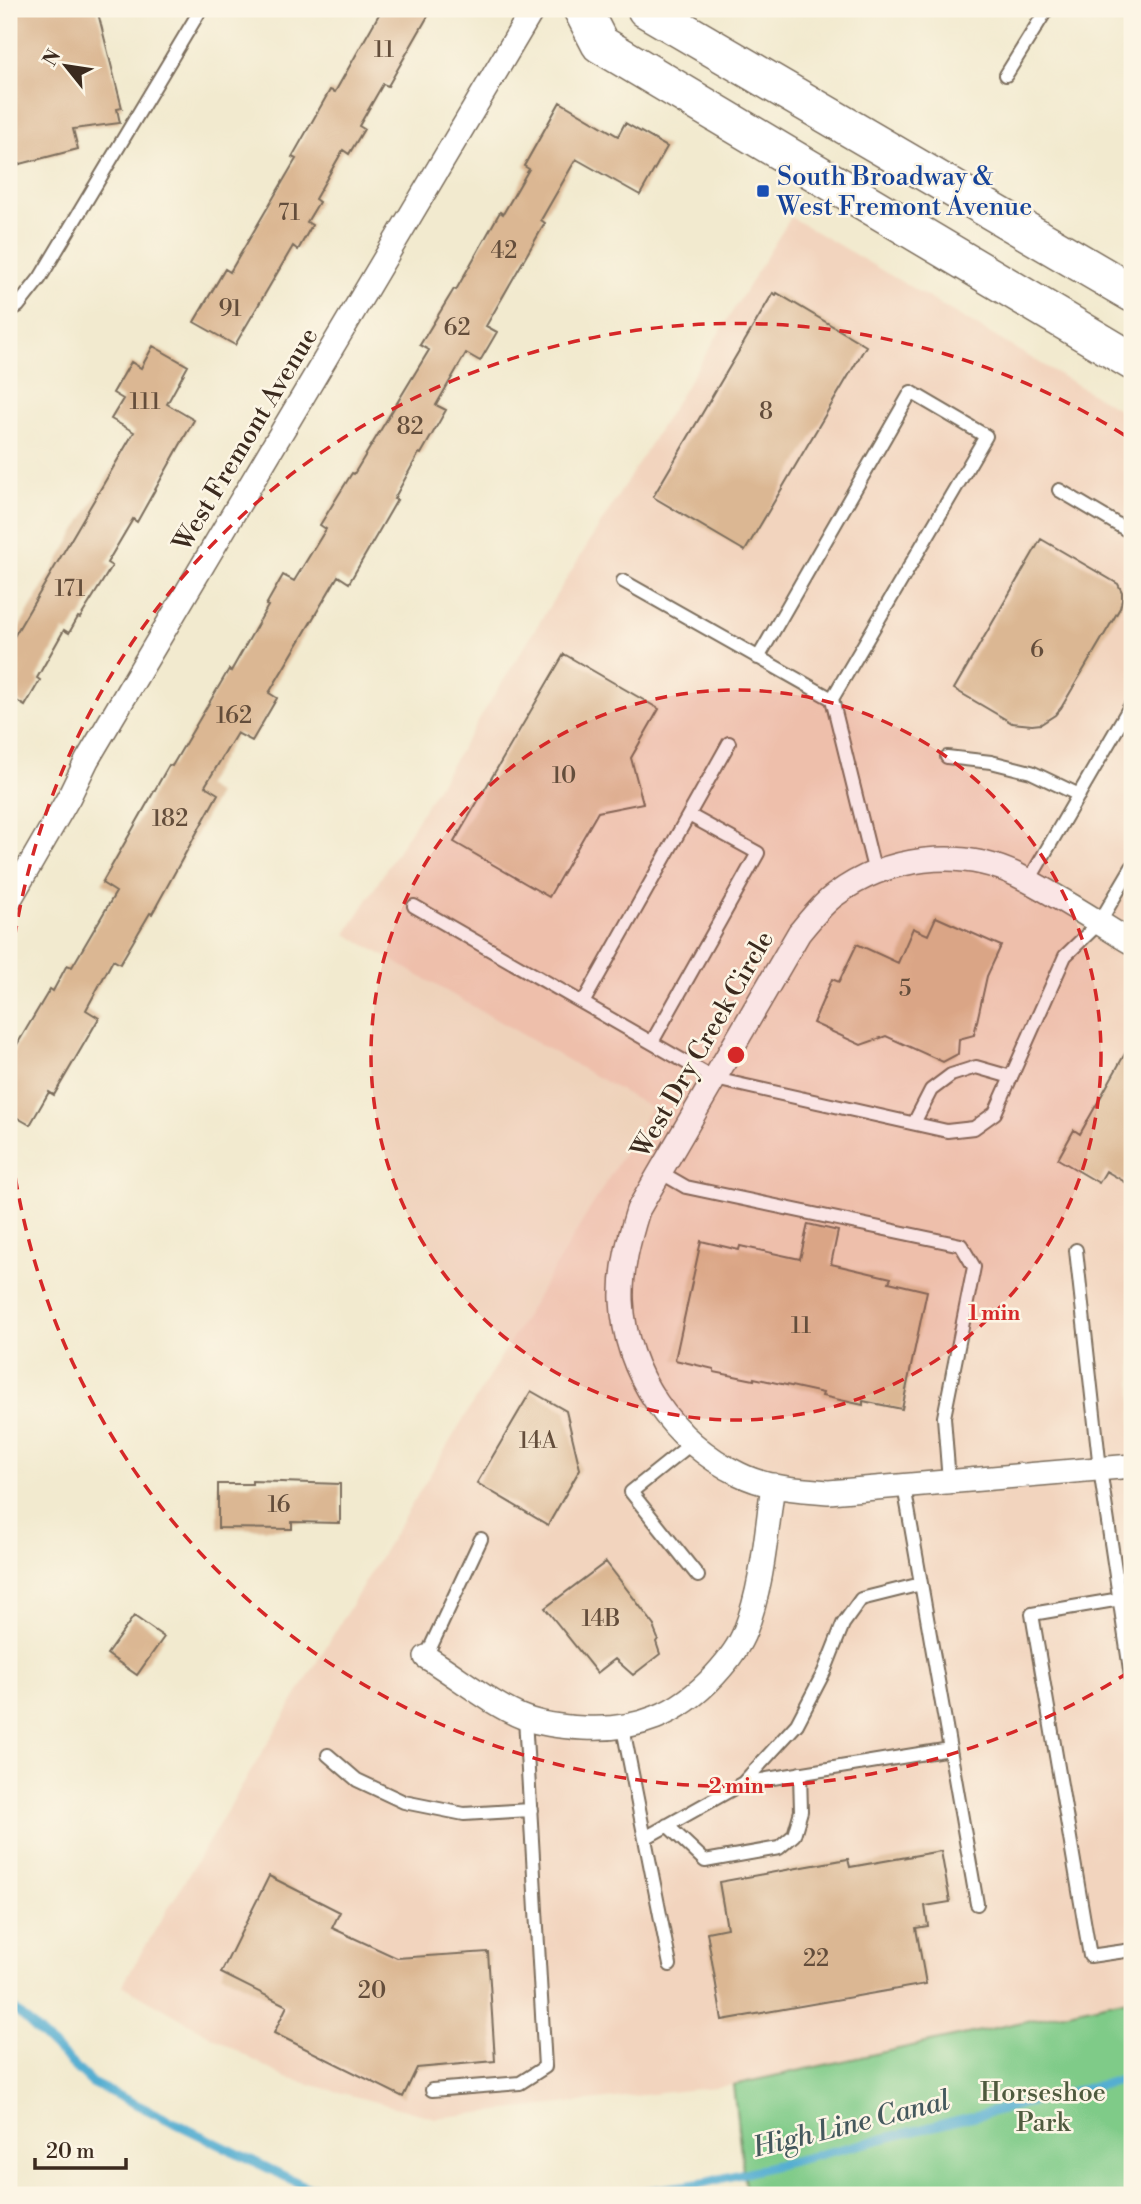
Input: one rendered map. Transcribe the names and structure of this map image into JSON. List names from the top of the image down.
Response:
{
  "streets": {
    "street": ["West Fremont Avenue", "West Dry Creek Circle"]
  },
  "water": ["High Line Canal"],
  "parks": ["Horseshoe Park"],
  "places": {
    "transit": ["South Broadway & West Fremont Avenue"]
  },
  "house_numbers": [
    "11",
    "71",
    "42",
    "91",
    "62",
    "111",
    "8",
    "82",
    "171",
    "6",
    "162",
    "10",
    "182",
    "5",
    "11",
    "14A",
    "16",
    "14B",
    "22",
    "20"
  ],
  "scale_bar": "20 m",
  "north": "top left",
  "rings": ["1 min", "2 min"]
}
